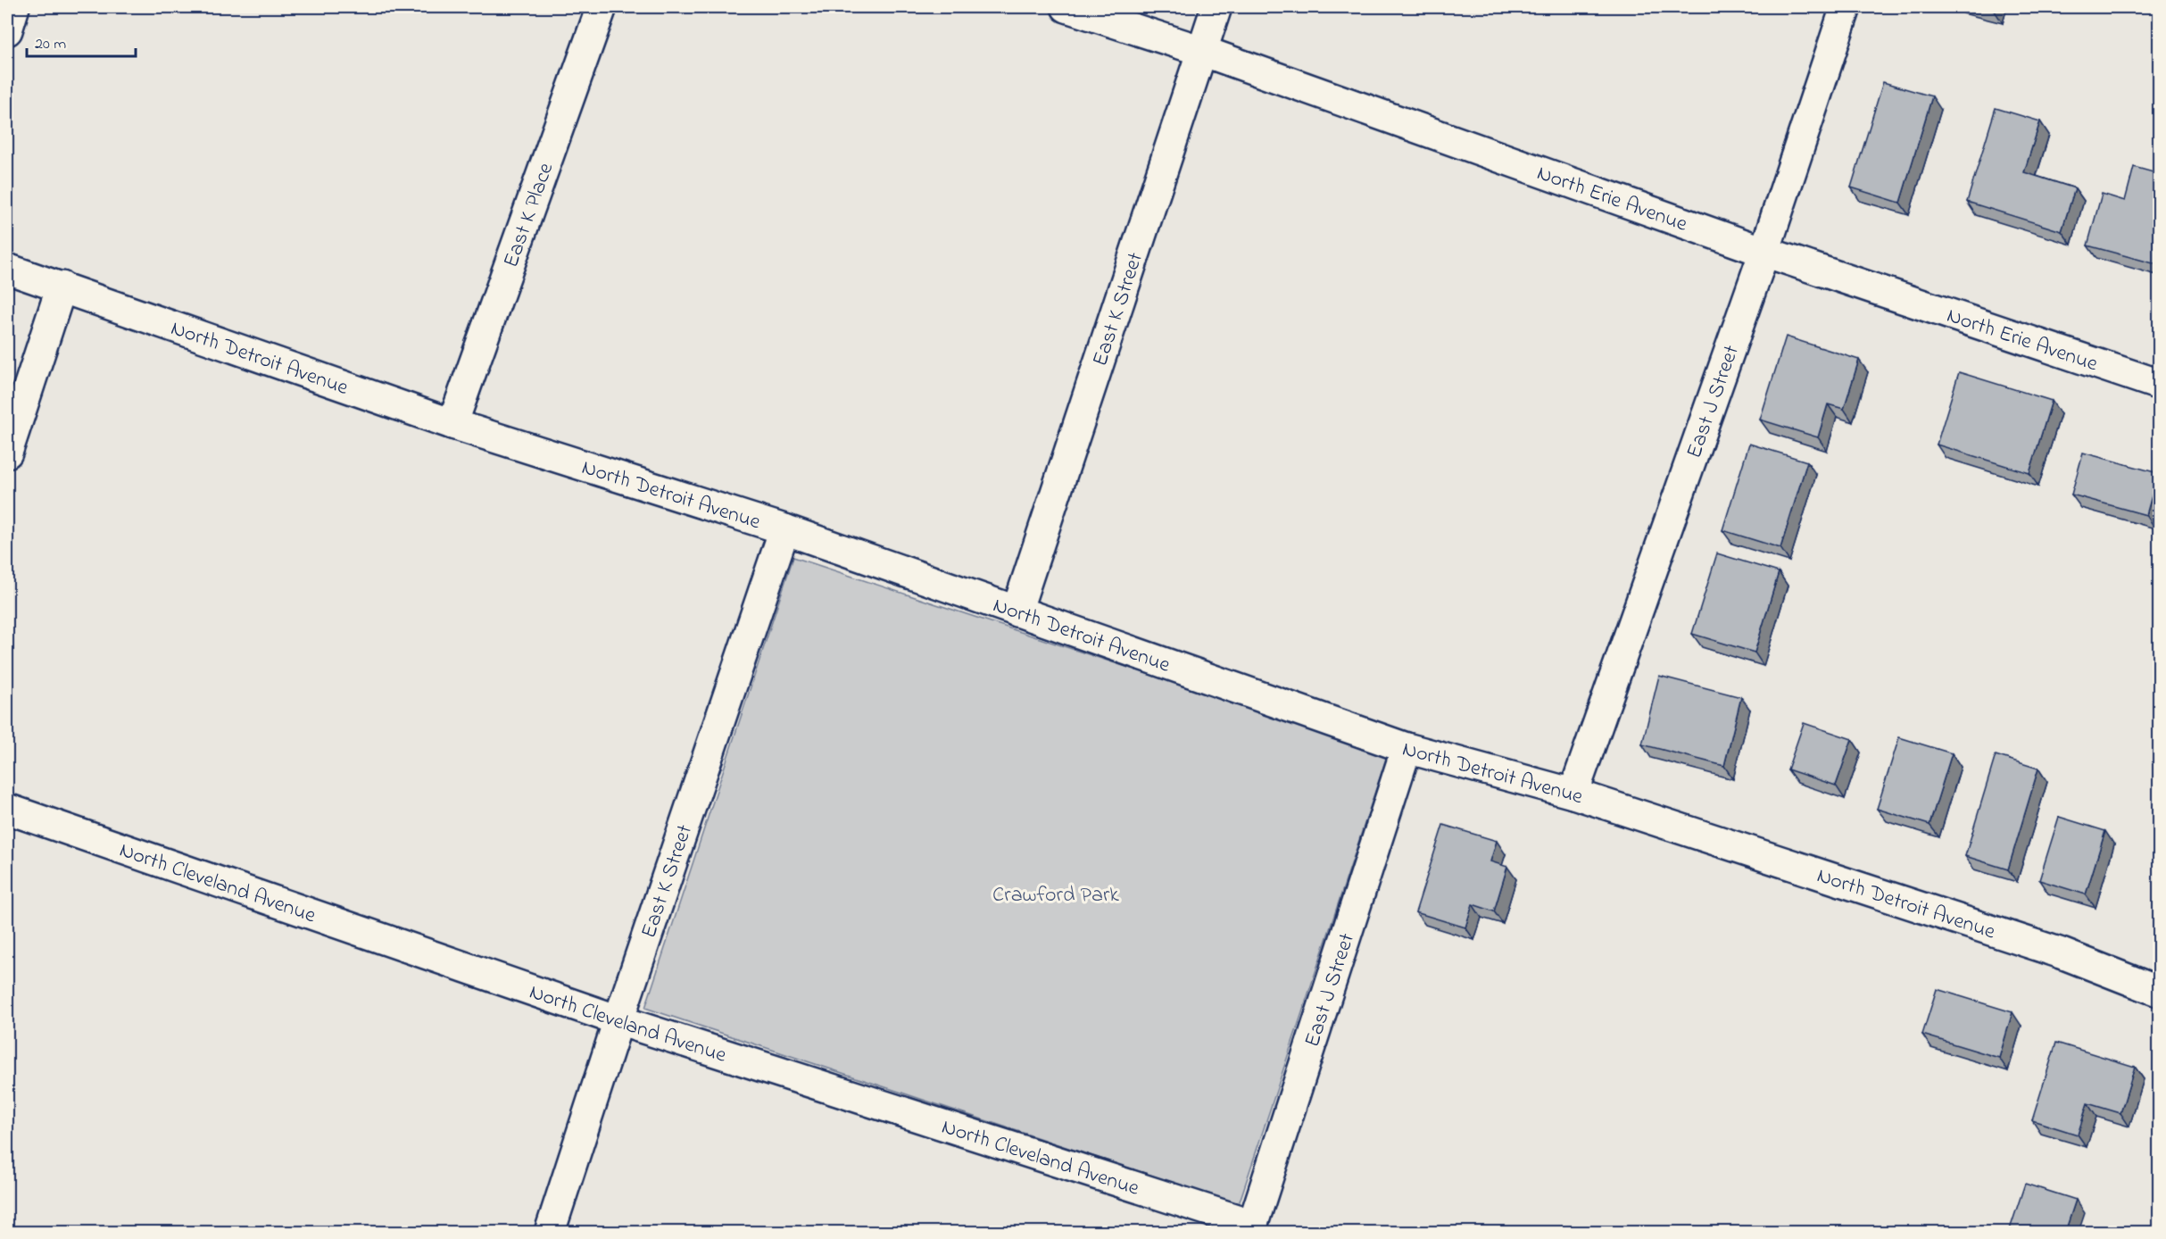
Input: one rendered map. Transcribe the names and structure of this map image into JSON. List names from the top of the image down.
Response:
{
  "streets": {
    "street": [
      "North Erie Avenue",
      "East K Place",
      "East K Street",
      "North Detroit Avenue",
      "East J Street",
      "North Cleveland Avenue"
    ]
  },
  "crossings": [
    ["North Erie Avenue", "East K Street"],
    ["North Erie Avenue", "East J Street"],
    ["East K Place", "North Detroit Avenue"],
    ["East K Street", "North Detroit Avenue"],
    ["East K Street", "North Cleveland Avenue"],
    ["North Detroit Avenue", "East J Street"],
    ["East J Street", "North Cleveland Avenue"]
  ],
  "parks": ["Crawford Park"],
  "scale_bar": "20 m"
}
